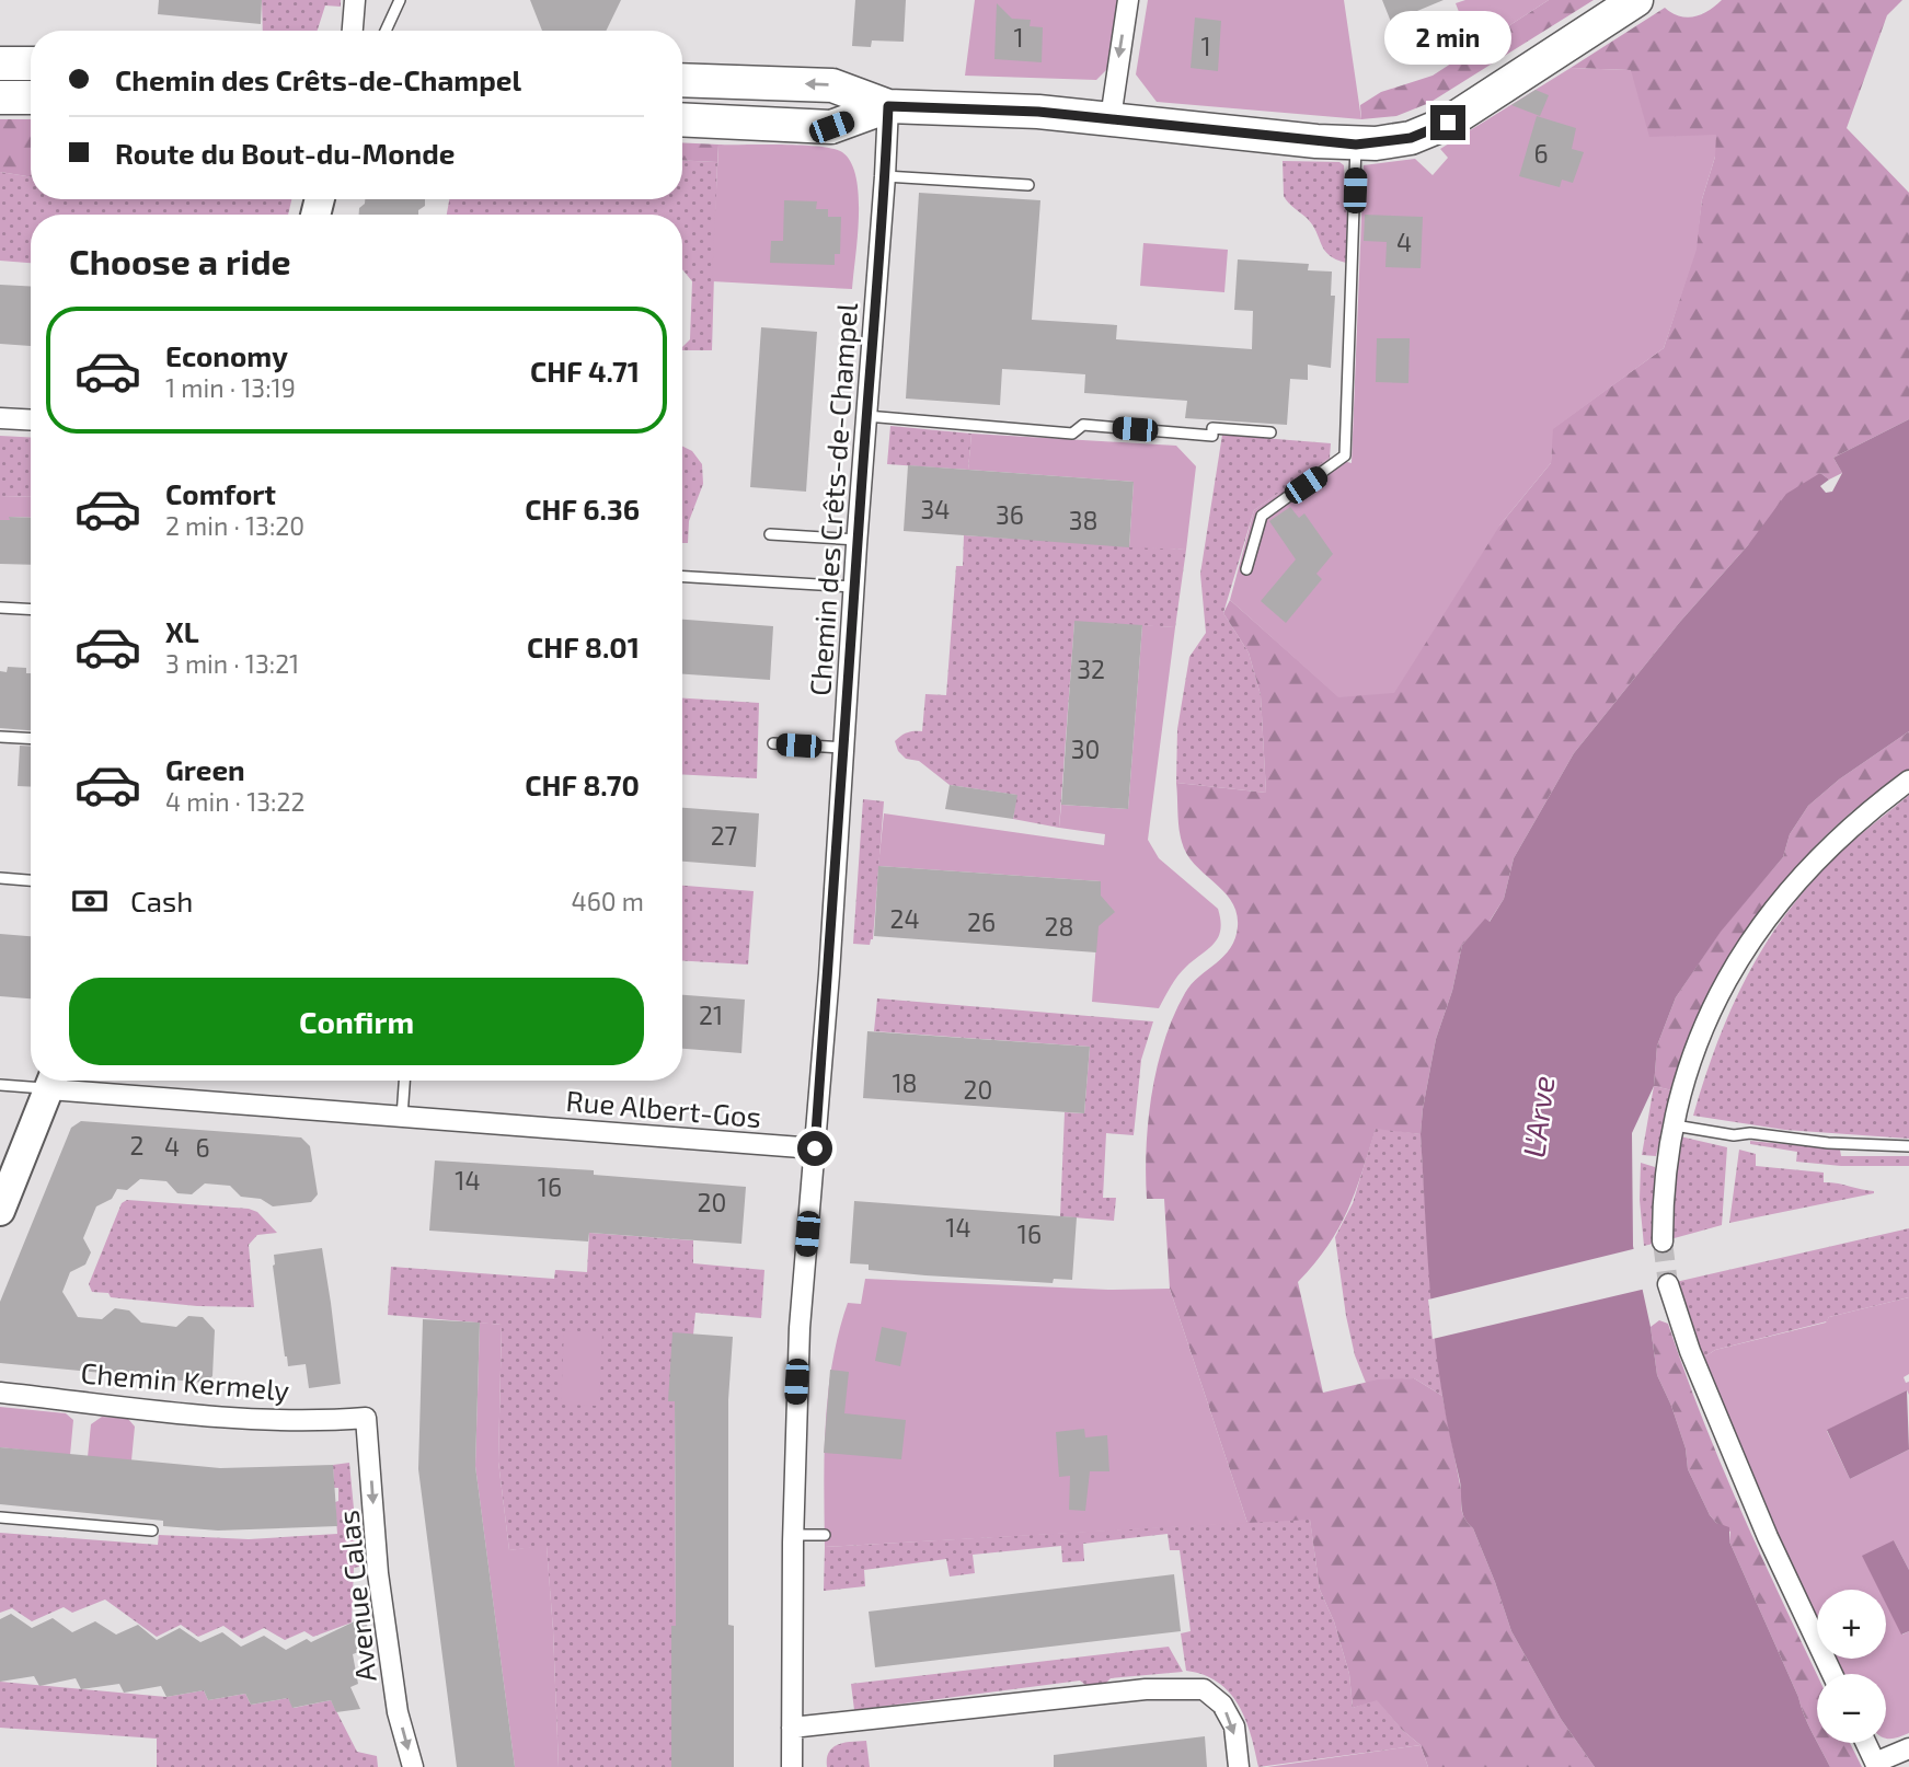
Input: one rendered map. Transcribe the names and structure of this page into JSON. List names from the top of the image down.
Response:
{
  "streets": {
    "street": [
      "Chemin des Crêts-de-Champel",
      "Rue Albert-Gos",
      "Chemin Kermely",
      "Avenue Calas"
    ]
  },
  "crossings": [
    ["Chemin des Crêts-de-Champel", "Rue Albert-Gos"],
    ["Chemin Kermely", "Avenue Calas"]
  ],
  "one_way": ["Avenue Calas"],
  "water": ["L'Arve"],
  "house_numbers": [
    "1",
    "1",
    "6",
    "4",
    "34",
    "36",
    "38",
    "32",
    "30",
    "27",
    "24",
    "26",
    "28",
    "21",
    "18",
    "20",
    "2",
    "4",
    "6",
    "14",
    "16",
    "20",
    "14",
    "16"
  ],
  "page": {
    "bubble": "2 min",
    "banner": ["Chemin des Crêts-de-Champel", "Route du Bout-du-Monde"],
    "heading": "Choose a ride",
    "list": [
      {
        "name": "Economy",
        "note": "1 min · 13:19",
        "value": "CHF 4.71"
      },
      {
        "name": "Comfort",
        "note": "2 min · 13:20",
        "value": "CHF 6.36"
      },
      {
        "name": "XL",
        "note": "3 min · 13:21",
        "value": "CHF 8.01"
      },
      {
        "name": "Green",
        "note": "4 min · 13:22",
        "value": "CHF 8.70"
      }
    ],
    "pay": ["Cash", "460 m"],
    "buttons": "Confirm",
    "map_buttons": ["+", "−"]
  }
}
